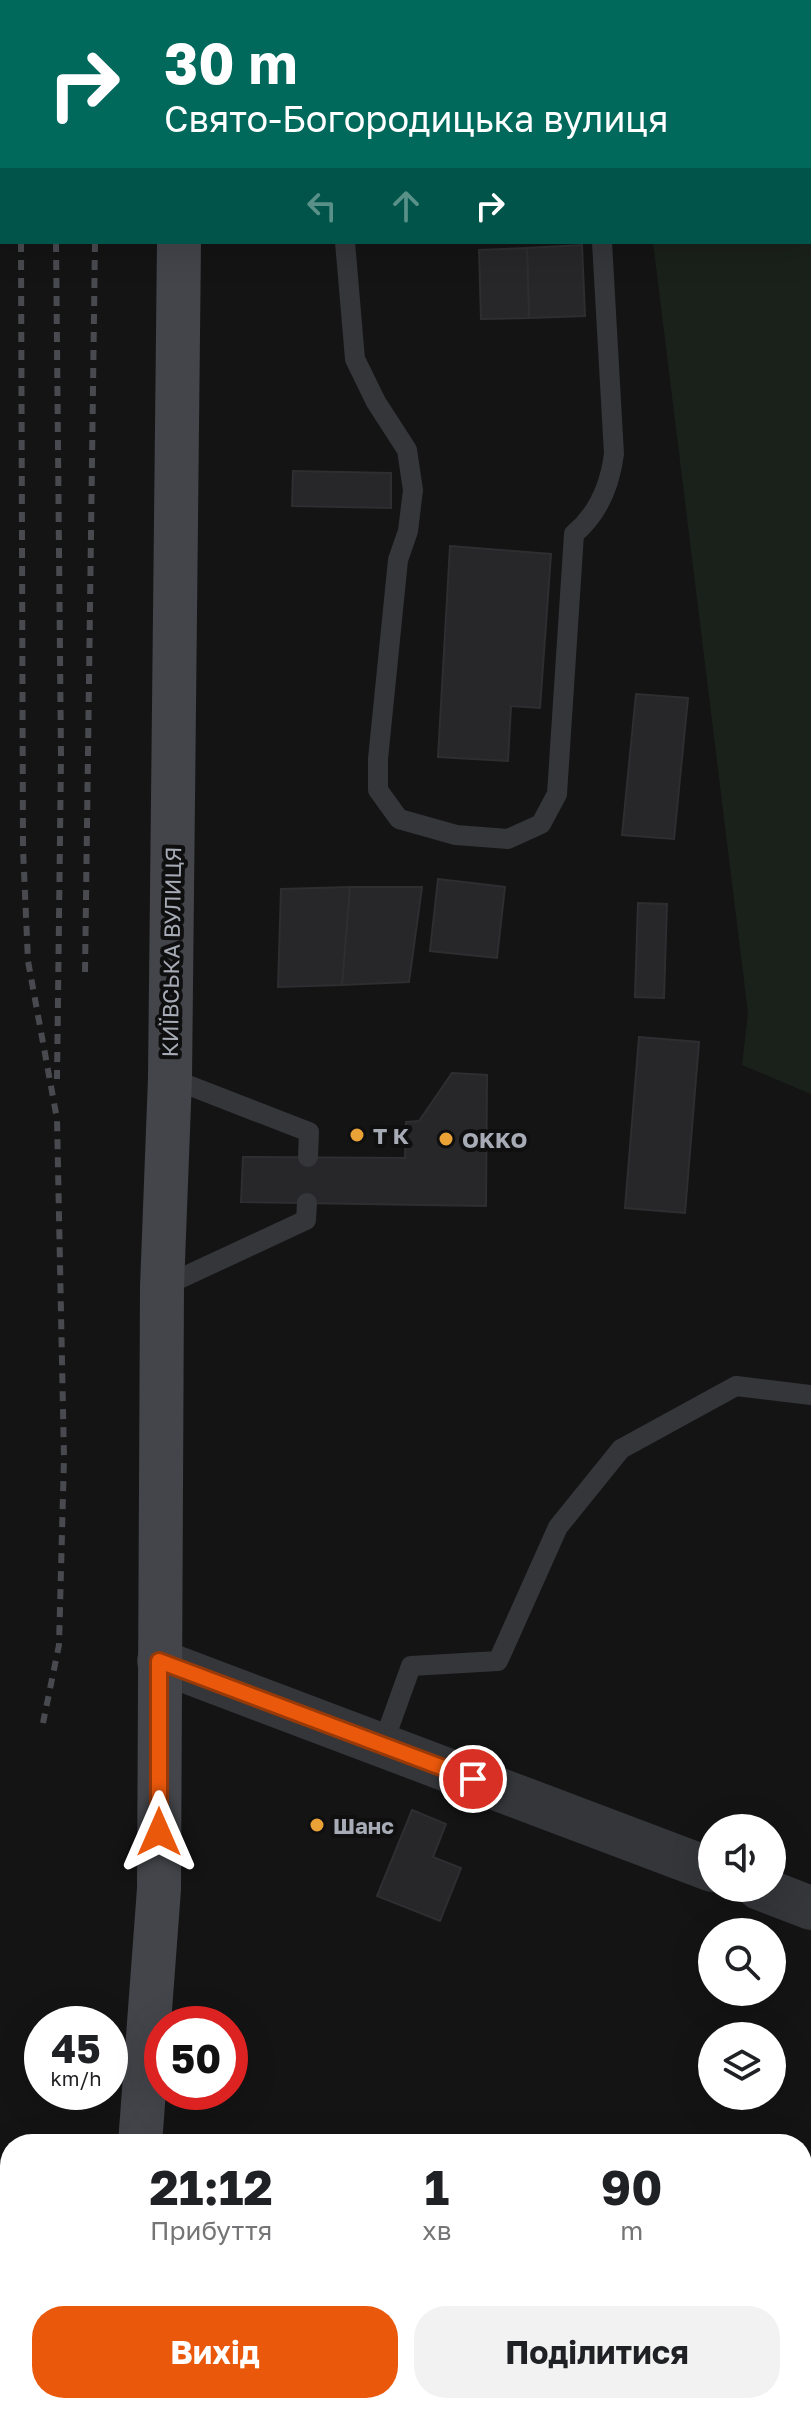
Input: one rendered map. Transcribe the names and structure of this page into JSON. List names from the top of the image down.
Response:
{
  "streets": {
    "main road": ["КИЇВСЬКА ВУЛИЦЯ"]
  },
  "places": ["Т К", "OKKO", "Шанс"],
  "page": {
    "turn": ["30 m", "Свято-Богородицька вулиця"],
    "speed": "45 km/h",
    "limit": "50",
    "eta": [
      "21:12",
      "Прибуття",
      "1",
      "хв",
      "90",
      "m"
    ],
    "buttons": ["Вихід", "Поділитися"]
  }
}
